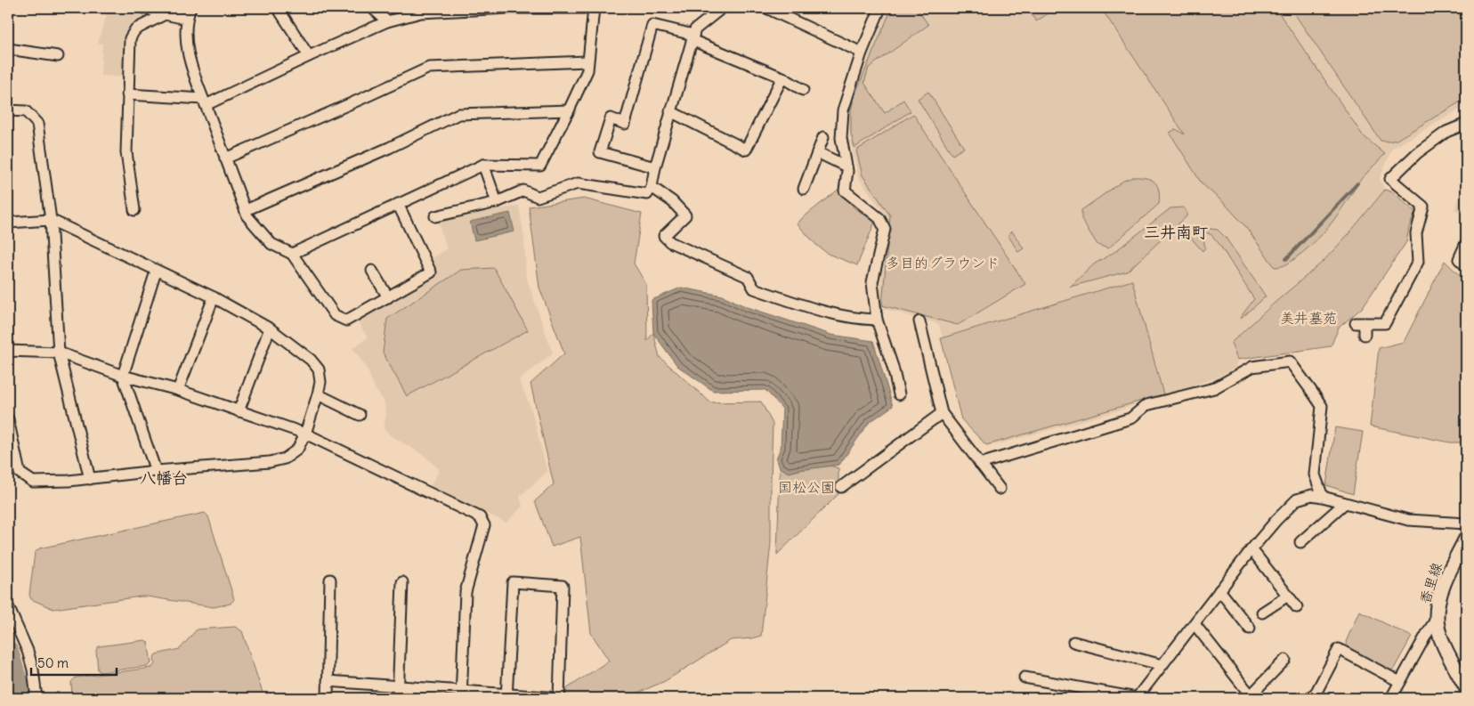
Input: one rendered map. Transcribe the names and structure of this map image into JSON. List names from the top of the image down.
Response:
{
  "streets": {
    "street": ["香里線"]
  },
  "districts": ["三井南町", "八幡台"],
  "parks": ["多目的グラウンド", "美井墓苑", "国松公園"],
  "scale_bar": "50 m"
}
